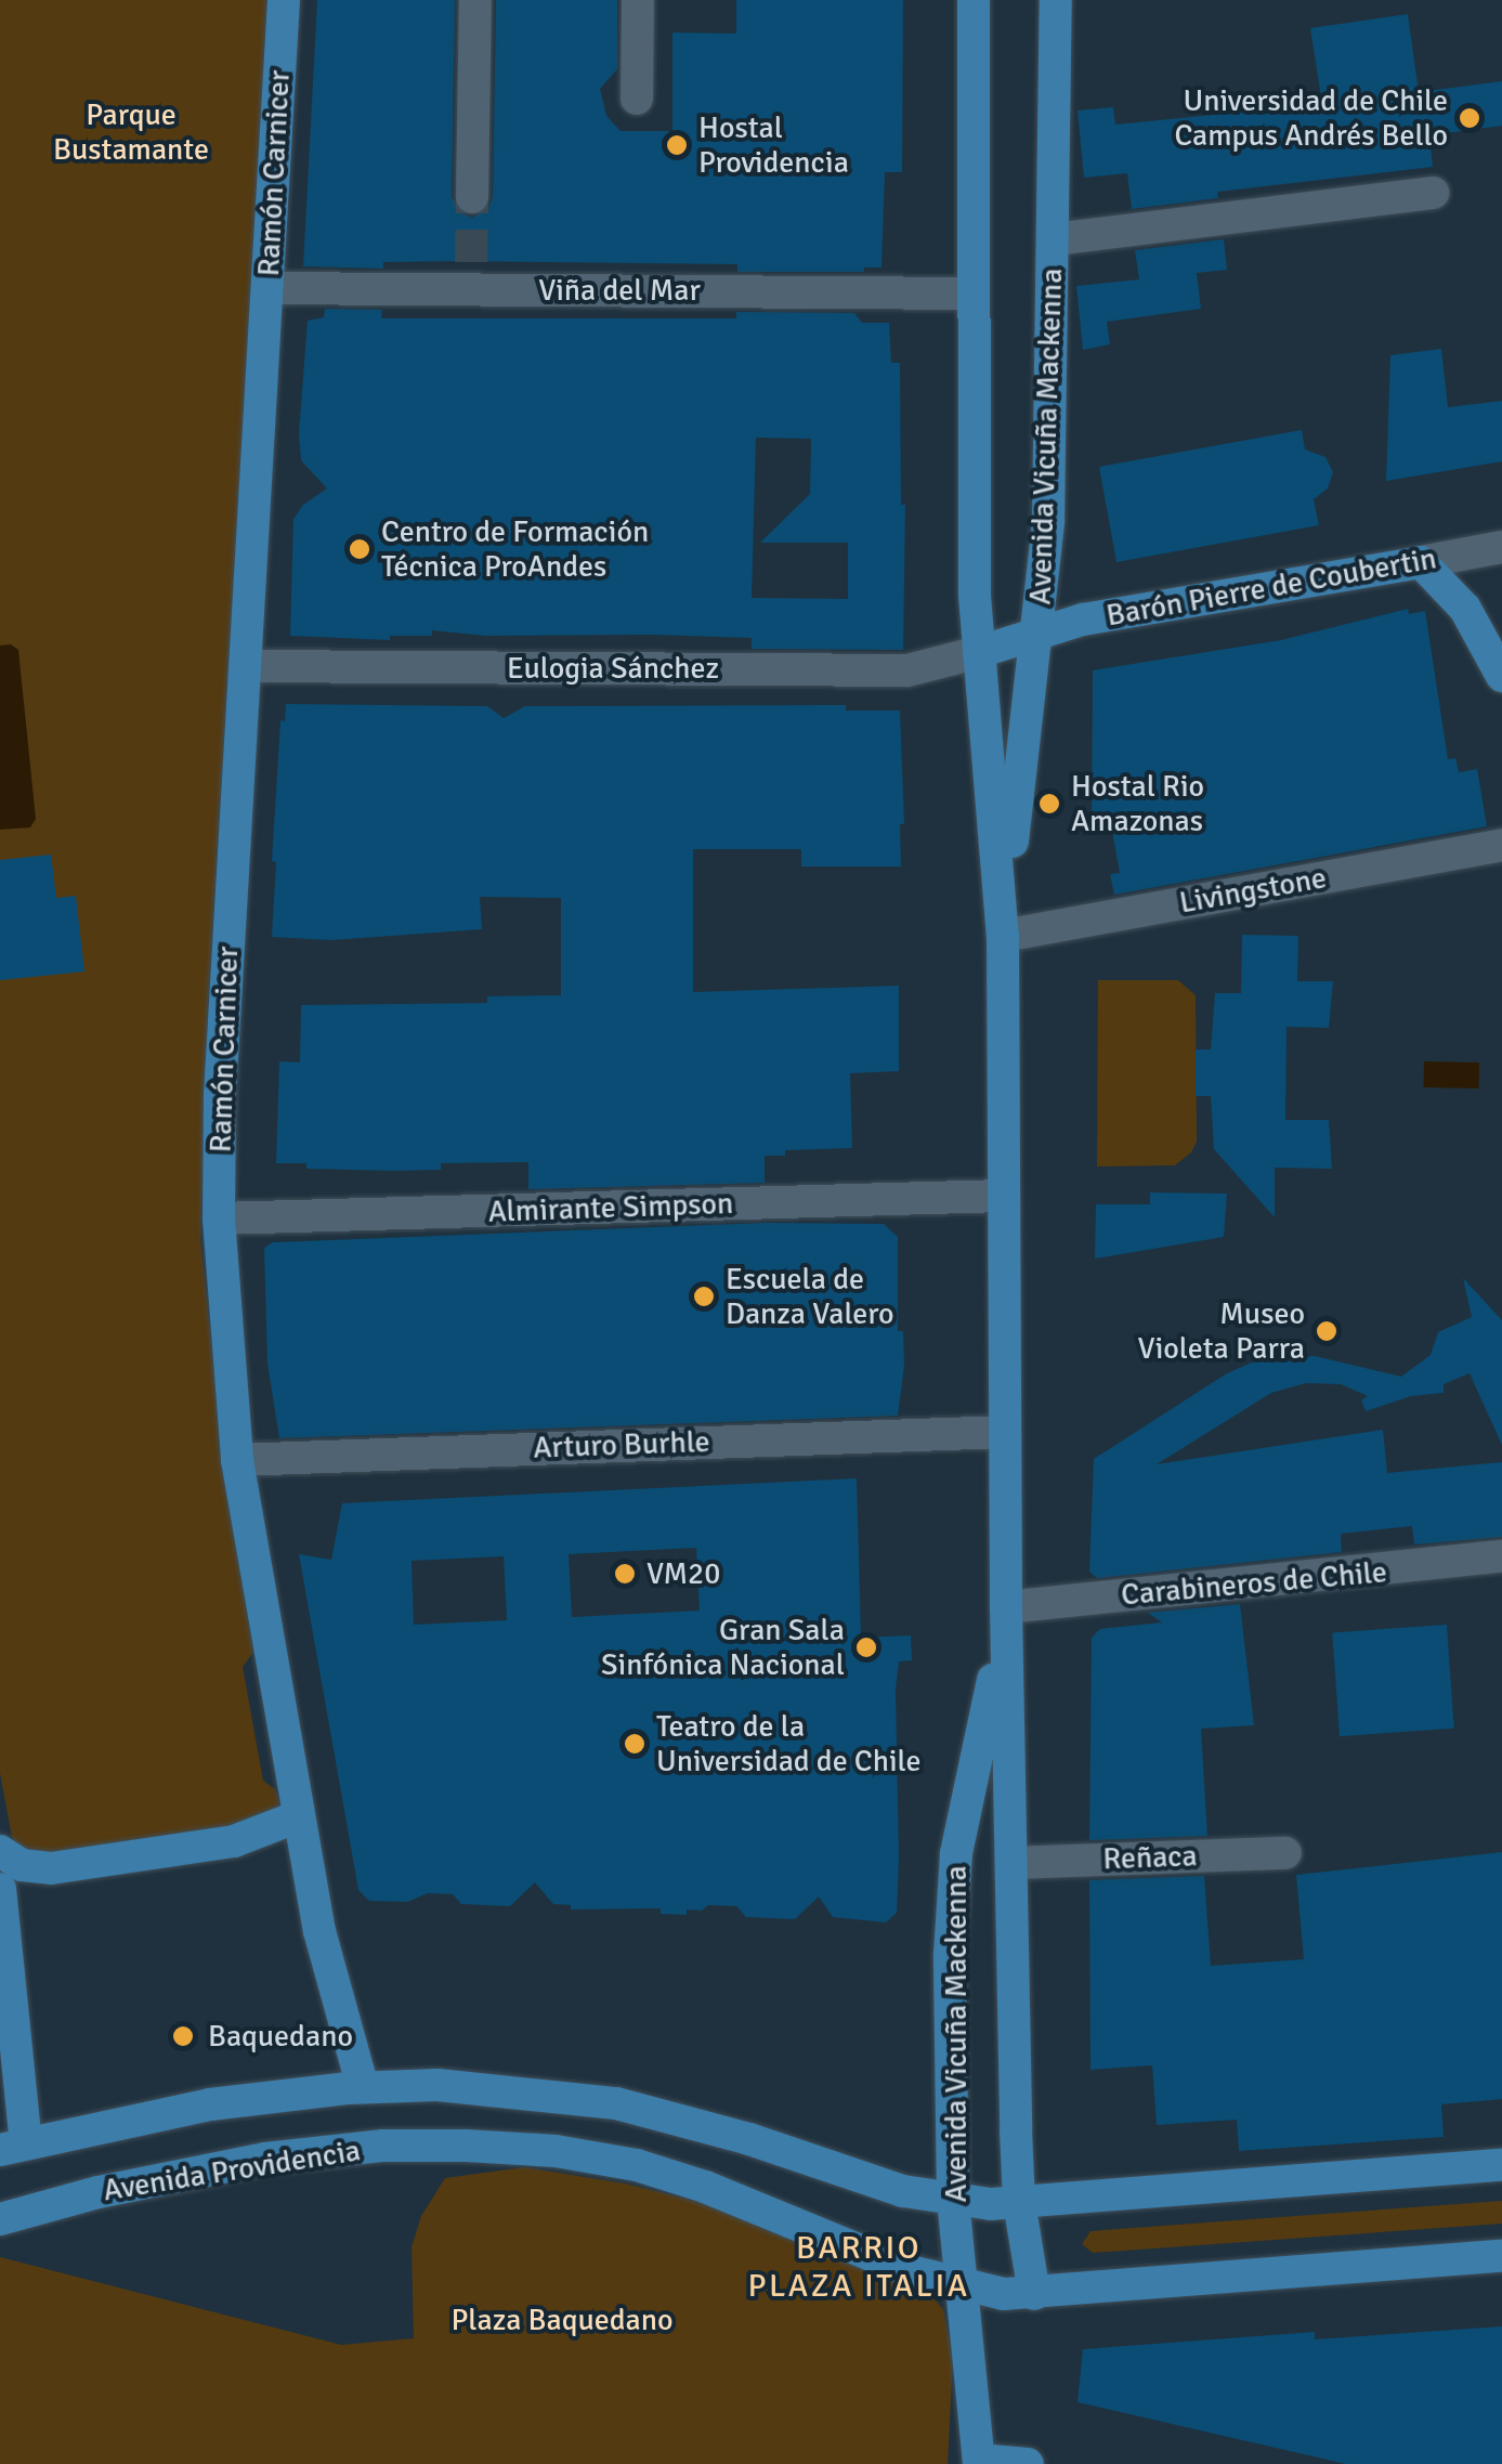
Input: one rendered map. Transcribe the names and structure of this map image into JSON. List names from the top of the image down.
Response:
{
  "streets": {
    "main road": [
      "Ramón Carnicer",
      "Avenida Vicuña Mackenna",
      "Barón Pierre de Coubertin",
      "Avenida Providencia"
    ],
    "street": [
      "Viña del Mar",
      "Eulogia Sánchez",
      "Livingstone",
      "Almirante Simpson",
      "Arturo Burhle",
      "Carabineros de Chile",
      "Reñaca"
    ]
  },
  "crossings": [
    ["Ramón Carnicer", "Viña del Mar"],
    ["Ramón Carnicer", "Eulogia Sánchez"],
    ["Ramón Carnicer", "Almirante Simpson"],
    ["Ramón Carnicer", "Arturo Burhle"],
    ["Ramón Carnicer", "Avenida Providencia"],
    ["Viña del Mar", "Avenida Vicuña Mackenna"],
    ["Avenida Vicuña Mackenna", "Barón Pierre de Coubertin"],
    ["Avenida Vicuña Mackenna", "Eulogia Sánchez"],
    ["Avenida Vicuña Mackenna", "Livingstone"],
    ["Avenida Vicuña Mackenna", "Almirante Simpson"],
    ["Avenida Vicuña Mackenna", "Arturo Burhle"],
    ["Avenida Vicuña Mackenna", "Carabineros de Chile"],
    ["Avenida Vicuña Mackenna", "Reñaca"],
    ["Avenida Vicuña Mackenna", "Avenida Providencia"],
    ["Barón Pierre de Coubertin", "Eulogia Sánchez"]
  ],
  "districts": ["BARRIO PLAZA ITALIA"],
  "parks": ["Parque Bustamante", "Plaza Baquedano"],
  "places": [
    "Universidad de Chile Campus Andrés Bello",
    "Hostal Providencia",
    "Centro de Formación Técnica ProAndes",
    "Hostal Rio Amazonas",
    "Escuela de Danza Valero",
    "Museo Violeta Parra",
    "VM20",
    "Gran Sala Sinfónica Nacional",
    "Teatro de la Universidad de Chile",
    "Baquedano"
  ]
}
